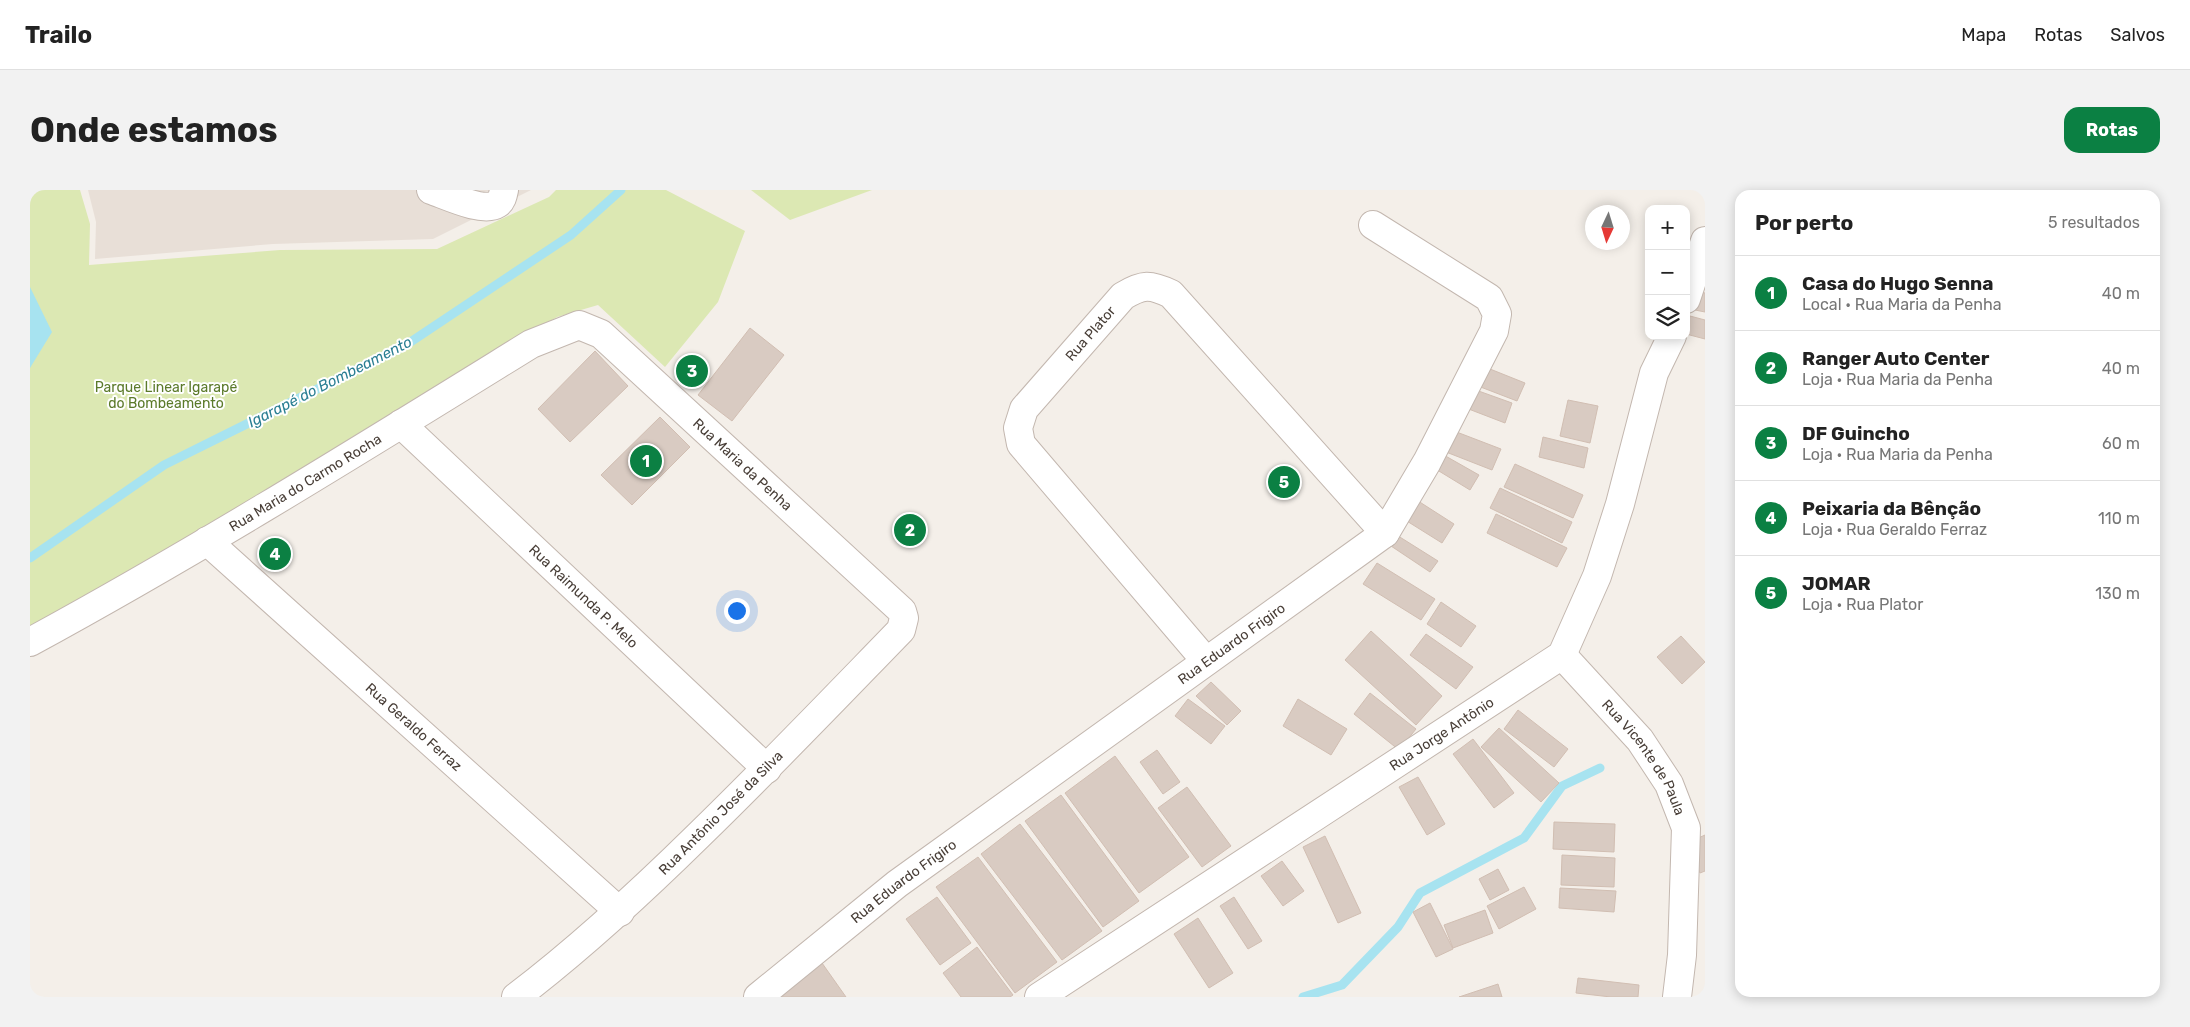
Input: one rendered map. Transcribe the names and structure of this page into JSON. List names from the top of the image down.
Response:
{
  "streets": {
    "street": [
      "Rua Plator",
      "Rua Maria da Penha",
      "Rua Maria do Carmo Rocha",
      "Rua Raimunda P. Melo",
      "Rua Eduardo Frigiro",
      "Rua Geraldo Ferraz",
      "Rua Jorge Antônio",
      "Rua Vicente de Paula",
      "Rua Antônio José da Silva"
    ]
  },
  "crossings": [
    ["Rua Plator", "Rua Eduardo Frigiro"],
    ["Rua Maria da Penha", "Rua Maria do Carmo Rocha"],
    ["Rua Maria da Penha", "Rua Antônio José da Silva"],
    ["Rua Maria do Carmo Rocha", "Rua Raimunda P. Melo"],
    ["Rua Maria do Carmo Rocha", "Rua Geraldo Ferraz"],
    ["Rua Raimunda P. Melo", "Rua Antônio José da Silva"],
    ["Rua Geraldo Ferraz", "Rua Antônio José da Silva"],
    ["Rua Jorge Antônio", "Rua Vicente de Paula"]
  ],
  "water": ["Igarapé do Bombeamento"],
  "parks": ["Parque Linear Igarapé do Bombeamento"],
  "north": "bottom",
  "page": {
    "header": "Trailo",
    "nav": ["Mapa", "Rotas", "Salvos"],
    "buttons": "Rotas",
    "title": "Onde estamos",
    "heading": ["Por perto", "5 resultados"],
    "map_buttons": ["+", "−"],
    "list": [
      {
        "mark": "1",
        "name": "Casa do Hugo Senna",
        "note": "Local · Rua Maria da Penha",
        "value": "40 m"
      },
      {
        "mark": "2",
        "name": "Ranger Auto Center",
        "note": "Loja · Rua Maria da Penha",
        "value": "40 m"
      },
      {
        "mark": "3",
        "name": "DF Guincho",
        "note": "Loja · Rua Maria da Penha",
        "value": "60 m"
      },
      {
        "mark": "4",
        "name": "Peixaria da Bênção",
        "note": "Loja · Rua Geraldo Ferraz",
        "value": "110 m"
      },
      {
        "mark": "5",
        "name": "JOMAR",
        "note": "Loja · Rua Plator",
        "value": "130 m"
      }
    ],
    "pins": [
      "3",
      "1",
      "5",
      "2",
      "4"
    ]
  }
}
